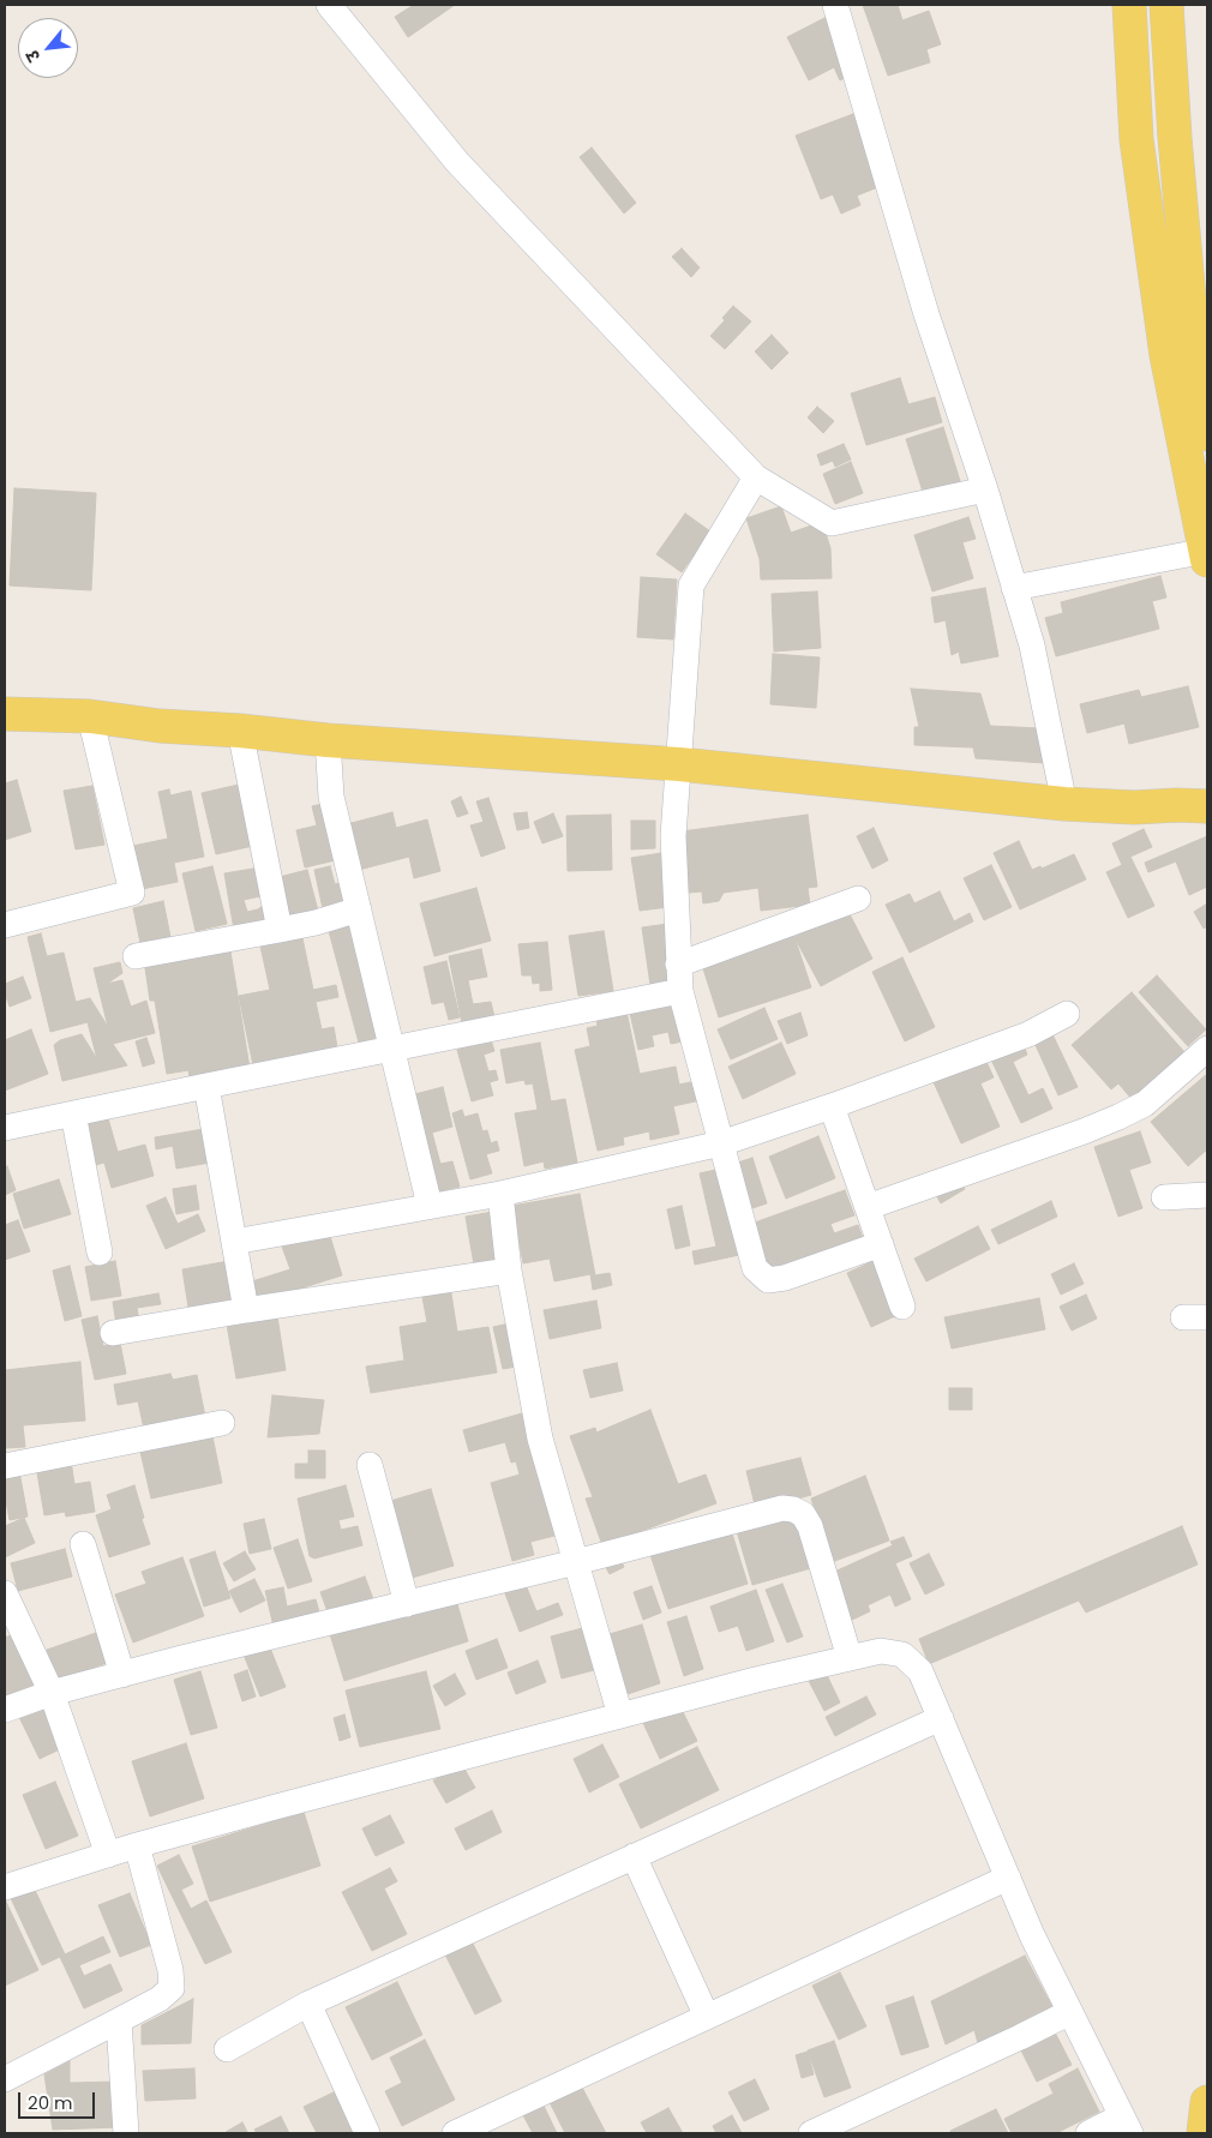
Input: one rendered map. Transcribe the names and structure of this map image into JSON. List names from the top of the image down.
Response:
{
  "scale_bar": "20 m",
  "north": "bottom left"
}
